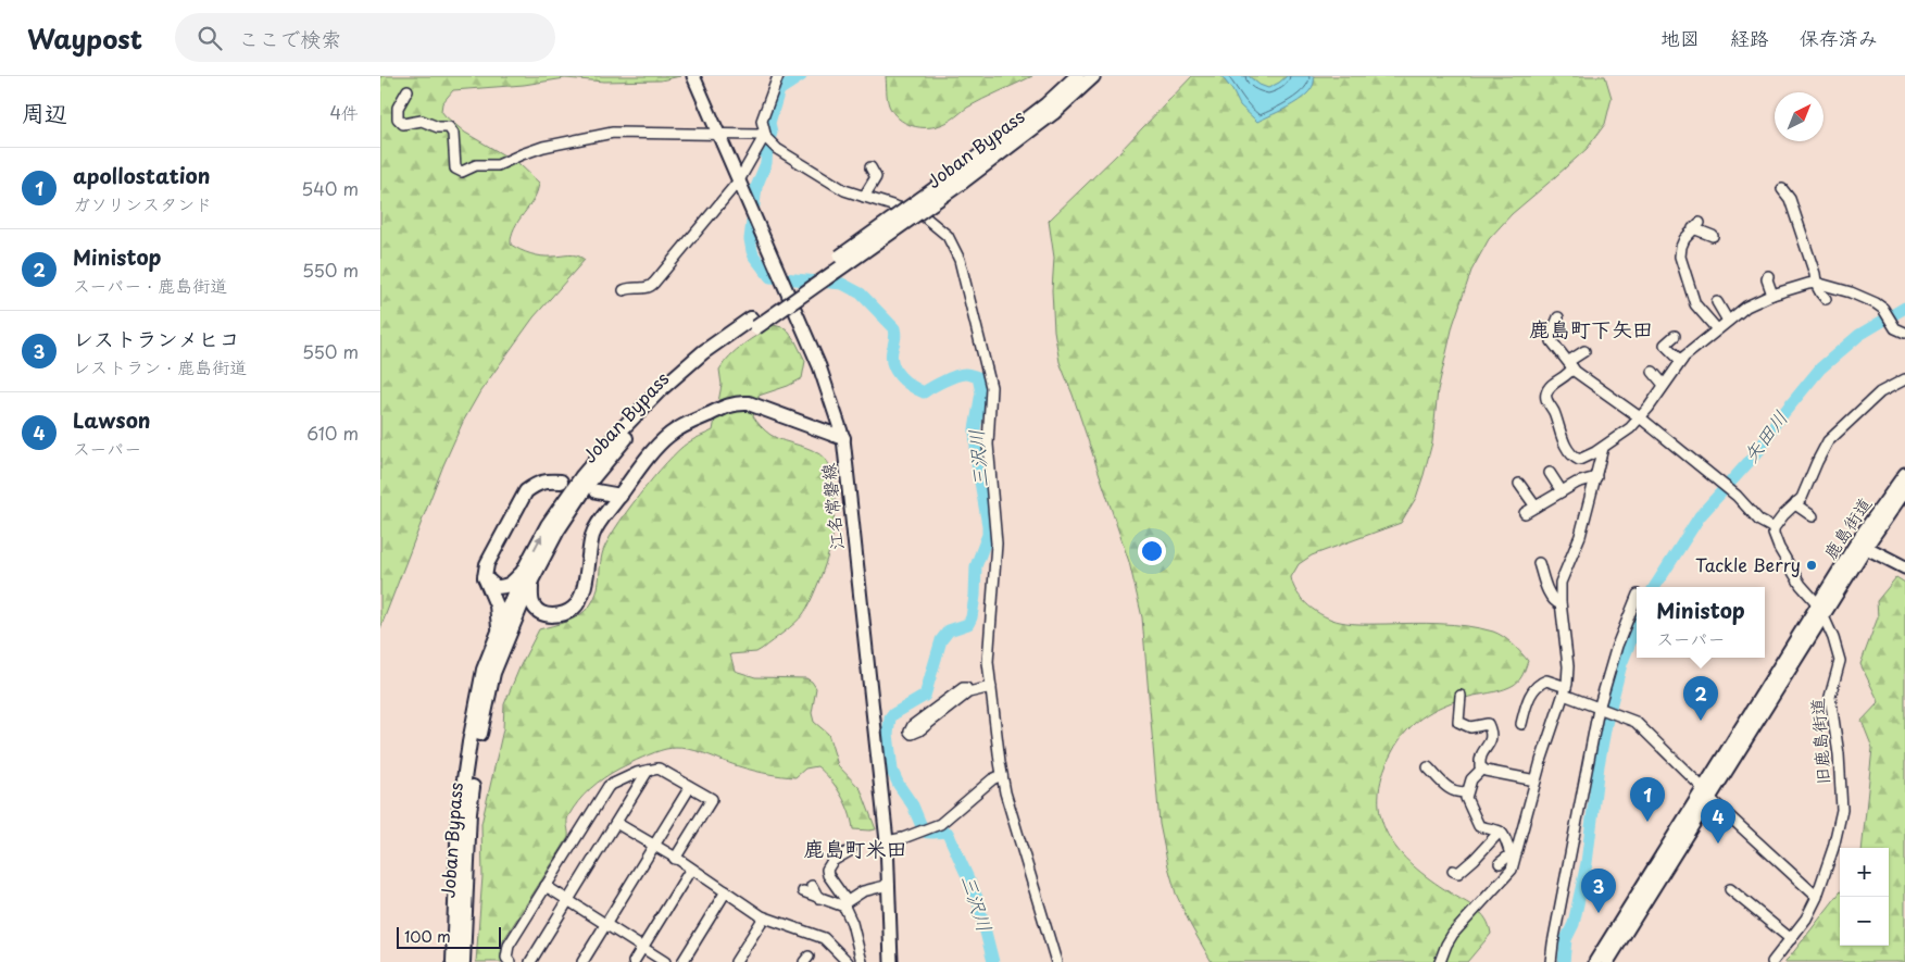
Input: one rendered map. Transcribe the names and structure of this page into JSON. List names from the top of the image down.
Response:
{
  "streets": {
    "highway": ["Joban Bypass"],
    "main road": ["江名常磐線", "鹿島街道"],
    "street": ["旧鹿島街道"]
  },
  "districts": ["鹿島町下矢田", "鹿島町米田"],
  "water": ["矢田川", "三沢川"],
  "places": ["Tackle Berry"],
  "scale_bar": "100 m",
  "north": "top right",
  "page": {
    "header": "Waypost",
    "search": "ここで検索",
    "nav": ["地図", "経路", "保存済み"],
    "heading": ["周辺", "4件"],
    "list": [
      {
        "mark": "1",
        "name": "apollostation",
        "note": "ガソリンスタンド",
        "value": "540 m"
      },
      {
        "mark": "2",
        "name": "Ministop",
        "note": "スーパー · 鹿島街道",
        "value": "550 m"
      },
      {
        "mark": "3",
        "name": "レストランメヒコ",
        "note": "レストラン · 鹿島街道",
        "value": "550 m"
      },
      {
        "mark": "4",
        "name": "Lawson",
        "note": "スーパー",
        "value": "610 m"
      }
    ],
    "popup": ["Ministop", "スーパー"],
    "pins": [
      "2",
      "1",
      "4",
      "3"
    ],
    "map_buttons": ["+", "−"],
    "scale": "100 m"
  }
}
